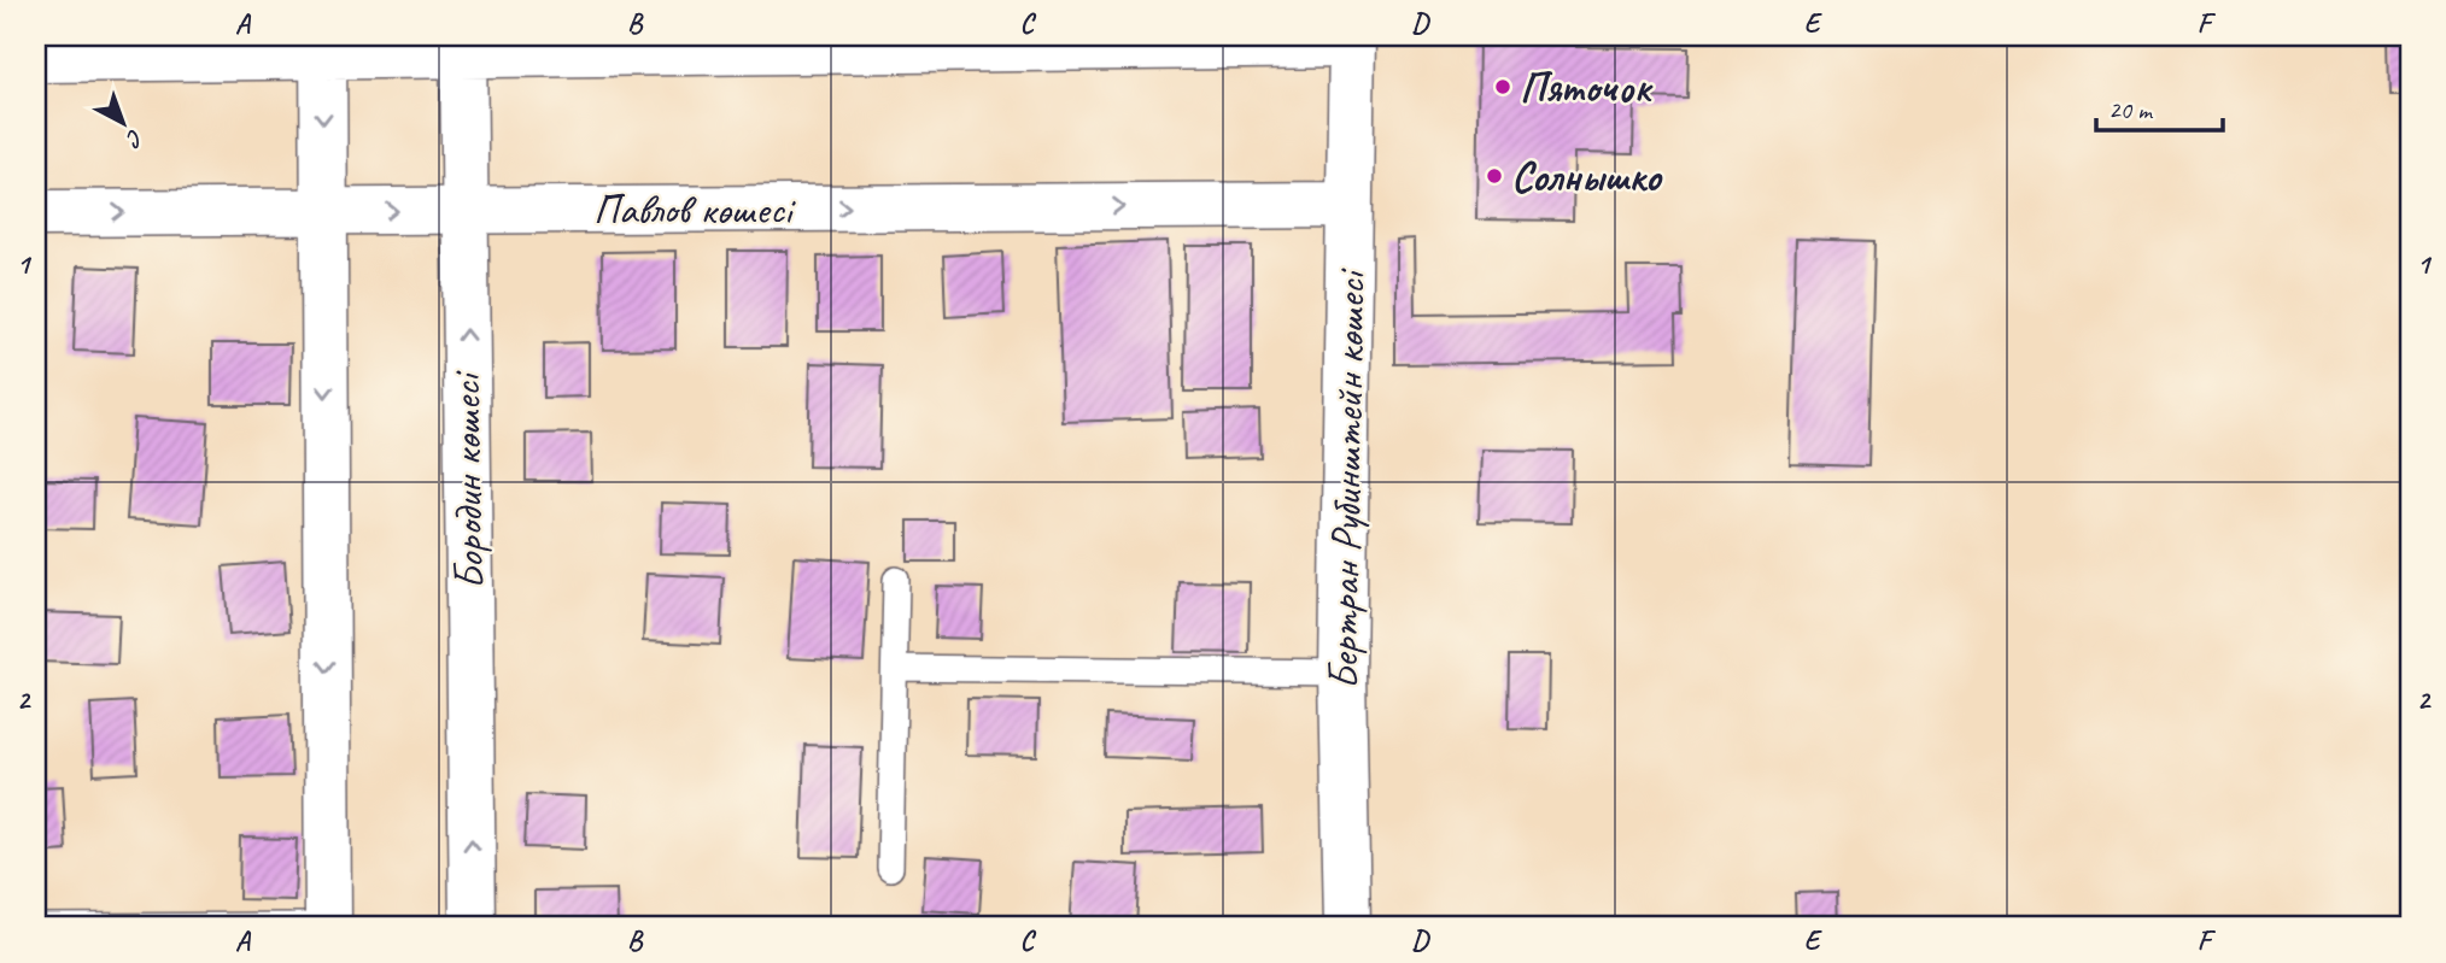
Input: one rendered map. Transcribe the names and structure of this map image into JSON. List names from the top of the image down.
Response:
{
  "streets": {
    "street": ["Павлов көшесі", "Бертран Рубинштейн көшесі", "Бородин көшесі"]
  },
  "crossings": [
    ["Павлов көшесі", "Бертран Рубинштейн көшесі"],
    ["Павлов көшесі", "Бородин көшесі"]
  ],
  "places": ["Пяточок", "Солнышко"],
  "scale_bar": "20 m",
  "north": "bottom right",
  "grid": {
    "columns": [
      "A",
      "B",
      "C",
      "D",
      "E",
      "F"
    ],
    "rows": ["1", "2"]
  }
}
